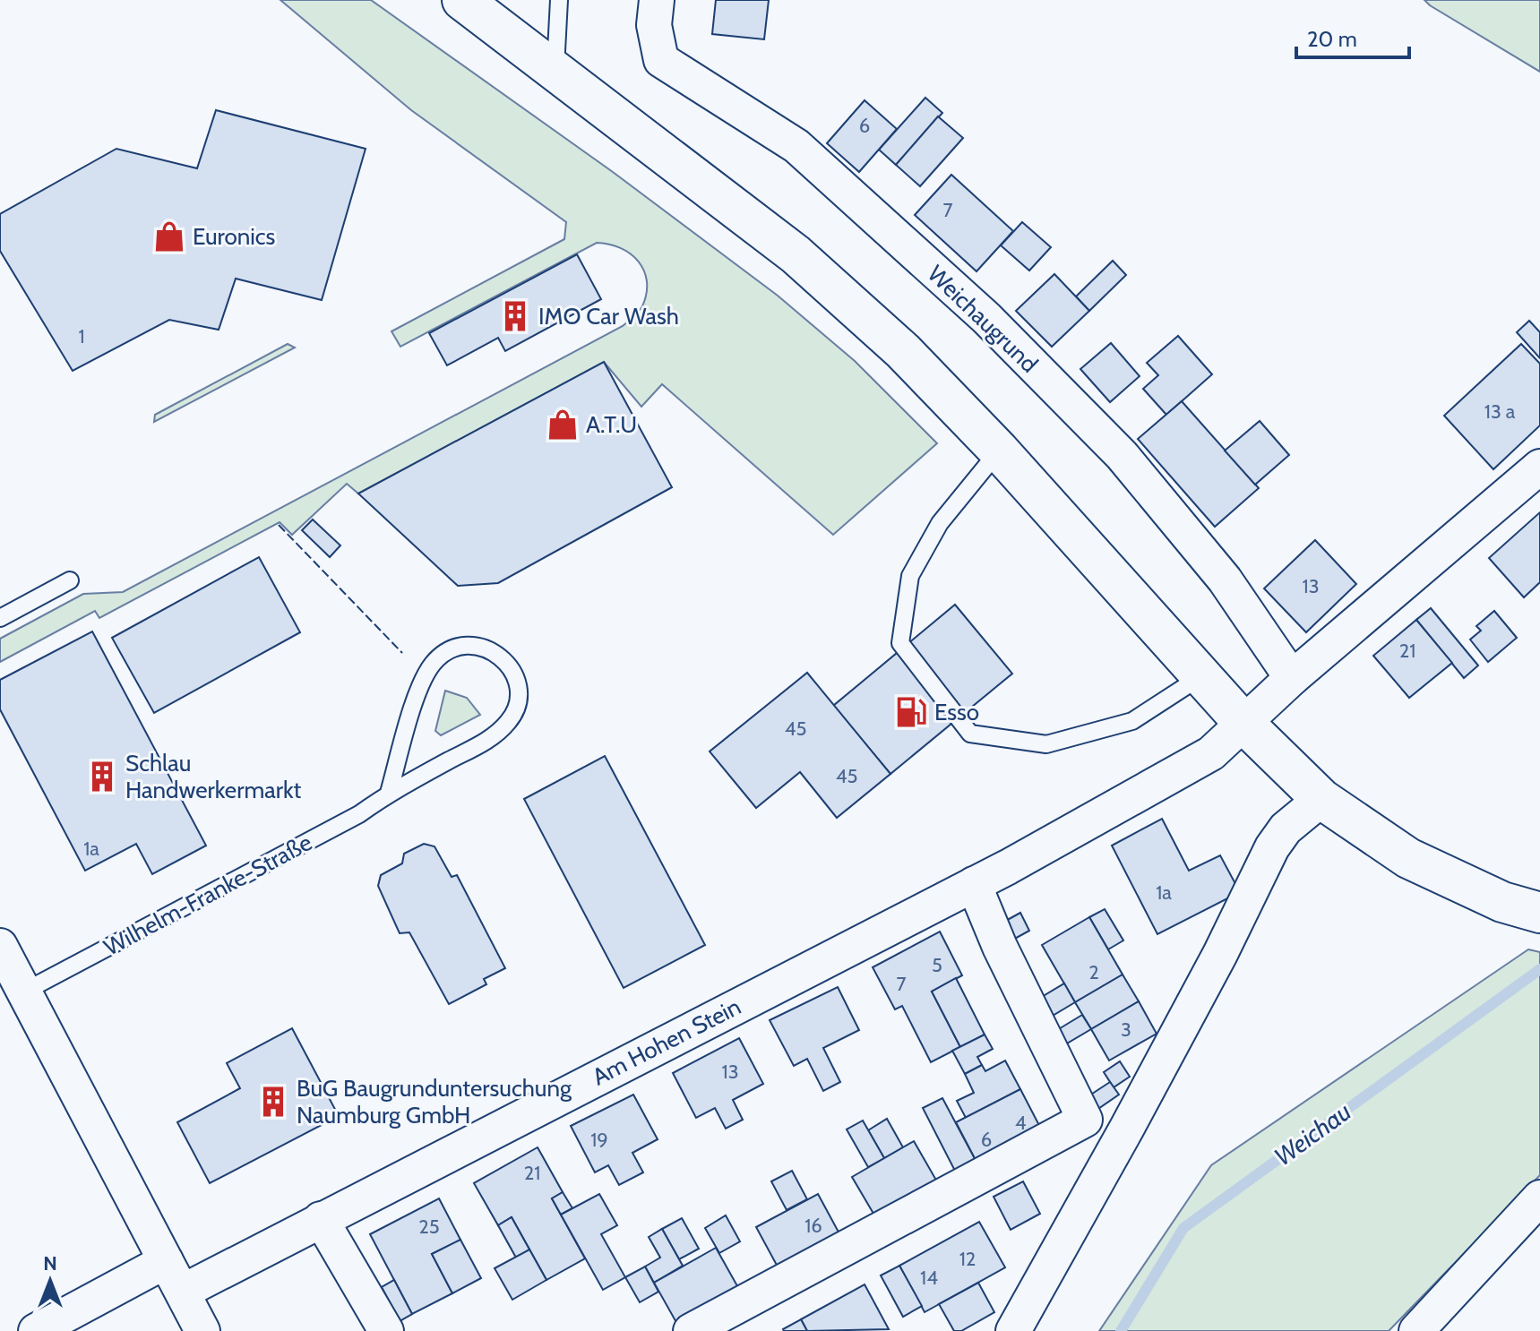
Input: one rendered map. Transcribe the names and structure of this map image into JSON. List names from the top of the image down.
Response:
{
  "streets": {
    "street": ["Weichaugrund", "Am Hohen Stein"],
    "lane": ["Wilhelm-Franke-Straße"]
  },
  "water": ["Weichau"],
  "places": {
    "shop": ["Euronics", "A.T.U"],
    "building": ["IMO Car Wash", "Schlau Handwerkermarkt", "BuG Baugrunduntersuchung Naumburg GmbH"],
    "fuel station": ["Esso"]
  },
  "house_numbers": [
    "6",
    "7",
    "1",
    "13 a",
    "13",
    "21",
    "45",
    "45",
    "1a",
    "1a",
    "5",
    "2",
    "7",
    "3",
    "13",
    "4",
    "19",
    "6",
    "21",
    "16",
    "25",
    "12",
    "14"
  ],
  "scale_bar": "20 m",
  "north": "top"
}
